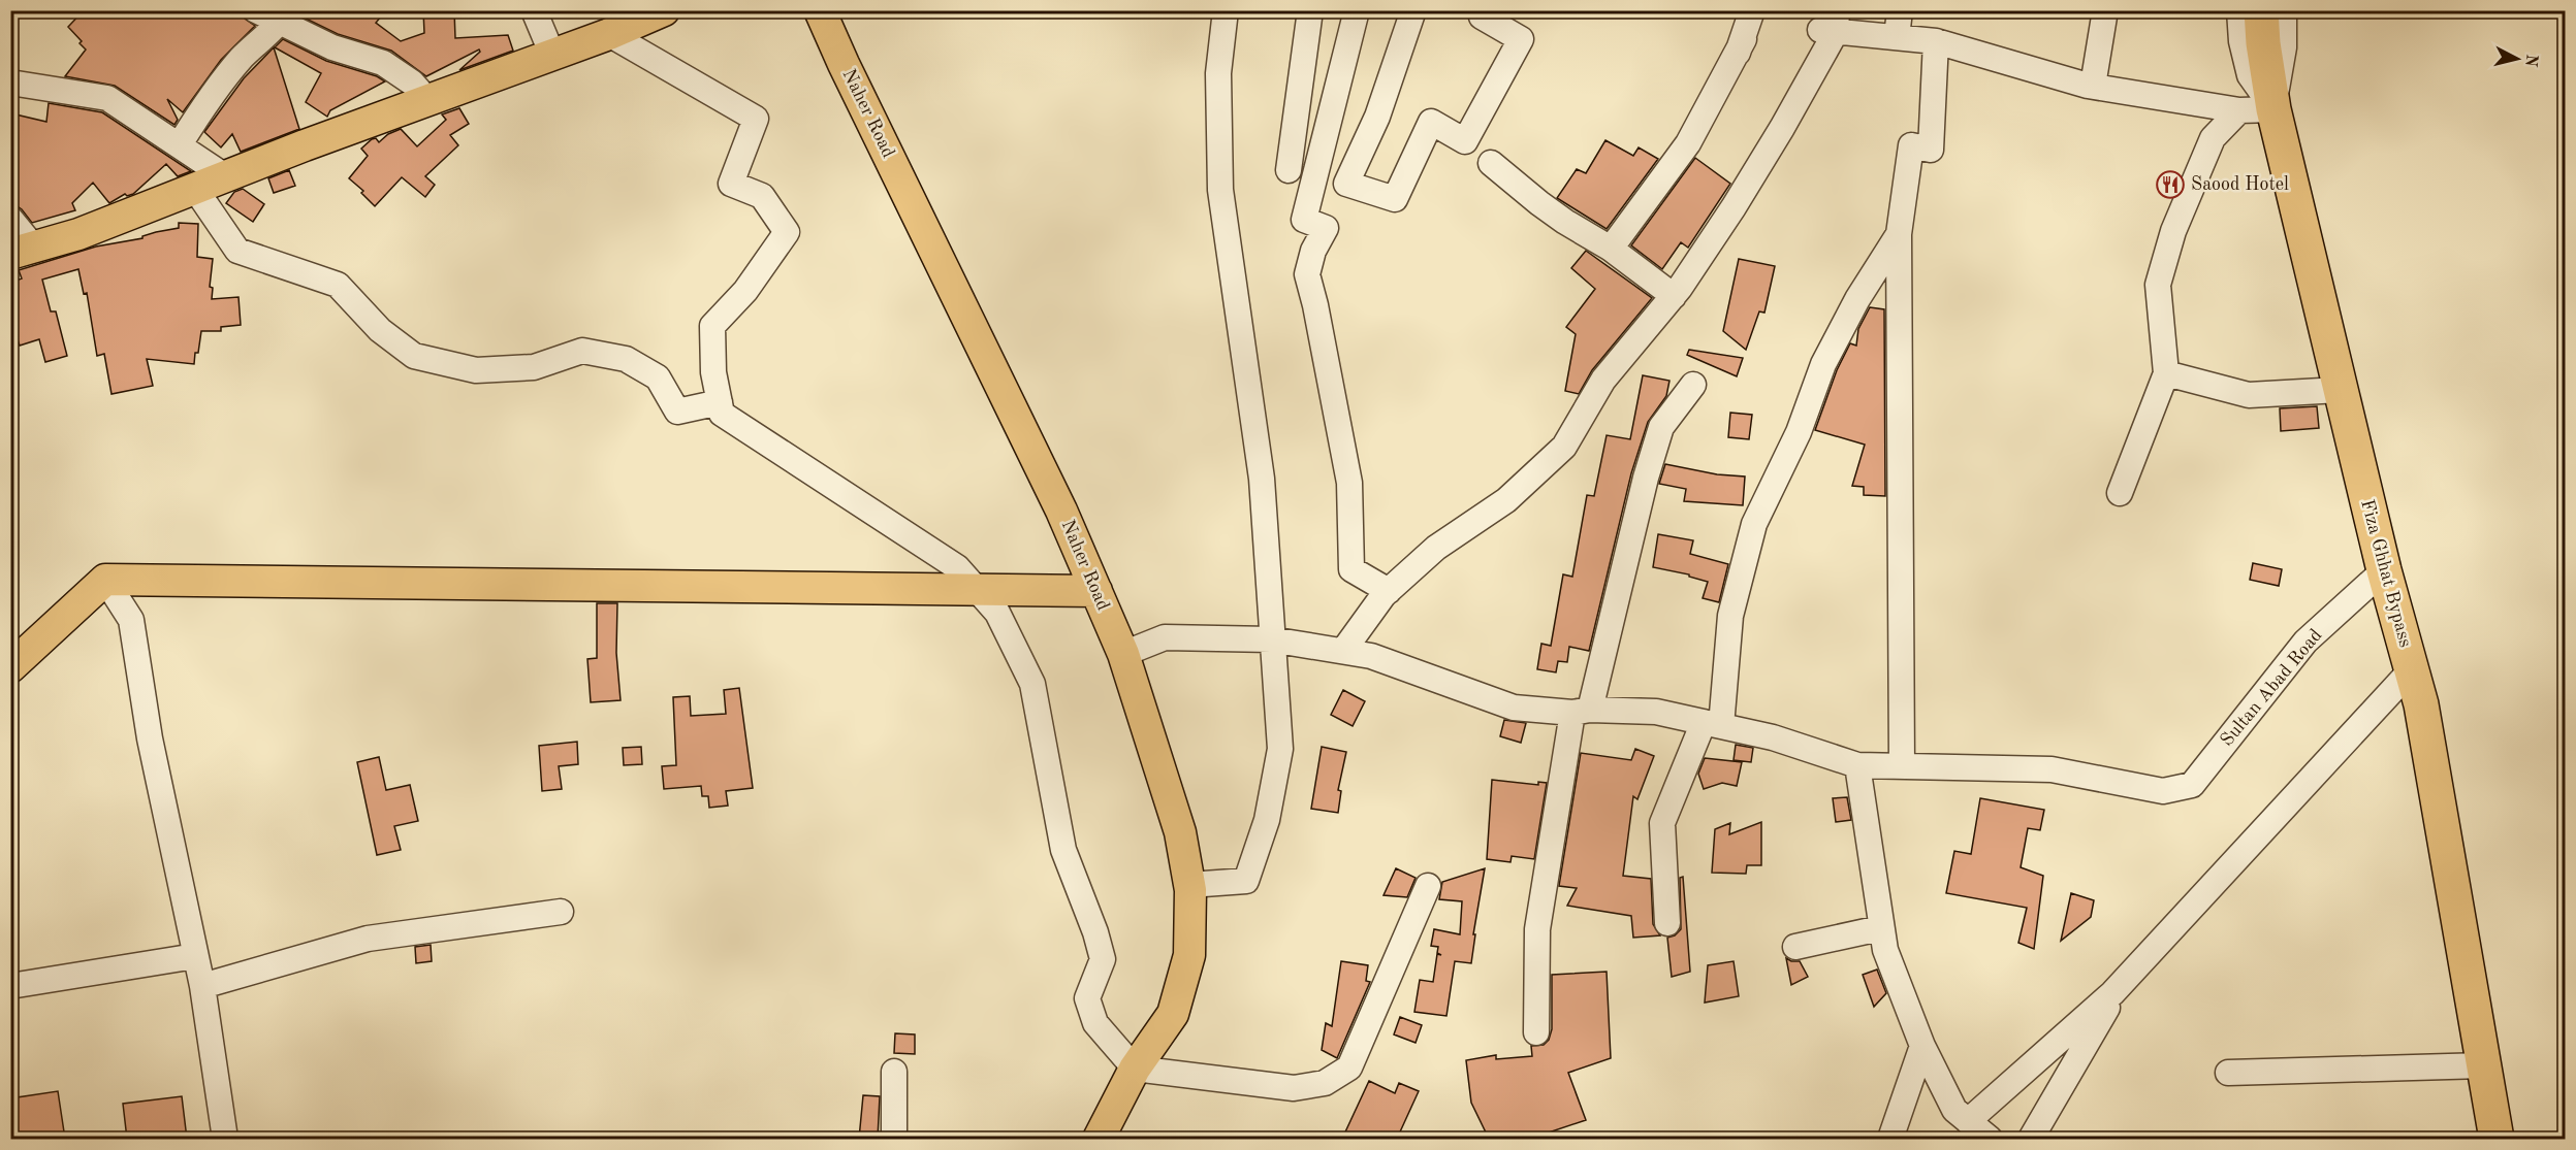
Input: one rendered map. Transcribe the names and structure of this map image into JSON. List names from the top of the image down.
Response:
{
  "streets": {
    "highway": ["Fiza Ghhat Bypass"],
    "main road": ["Naher Road"],
    "street": ["Sultan Abad Road"]
  },
  "crossings": [
    ["Fiza Ghhat Bypass", "Sultan Abad Road"]
  ],
  "places": {
    "restaurant": ["Saood Hotel"]
  },
  "north": "right"
}
